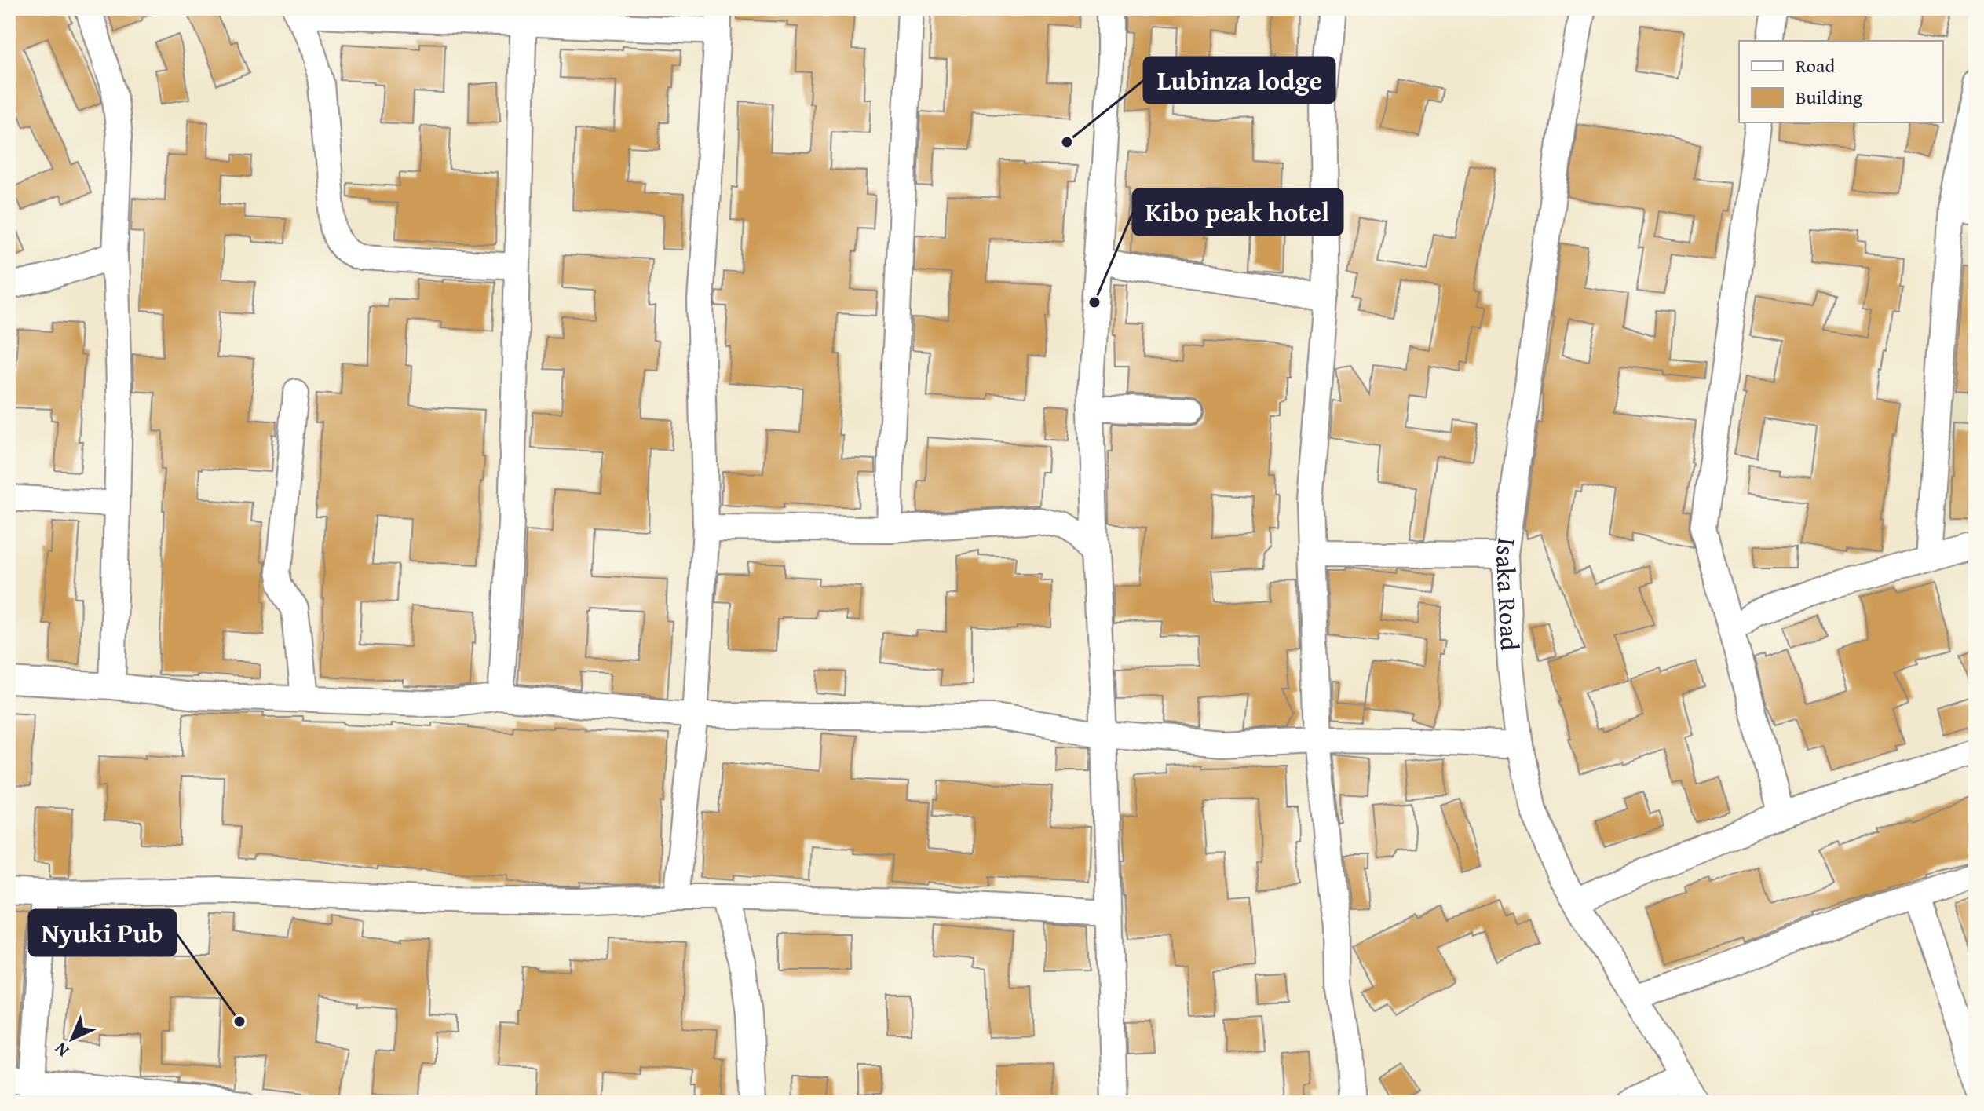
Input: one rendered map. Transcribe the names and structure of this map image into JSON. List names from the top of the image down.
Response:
{
  "streets": {
    "street": ["Isaka Road"]
  },
  "places": ["Lubinza lodge", "Kibo peak hotel", "Nyuki Pub"],
  "legend": ["Road", "Building"],
  "north": "bottom left"
}
